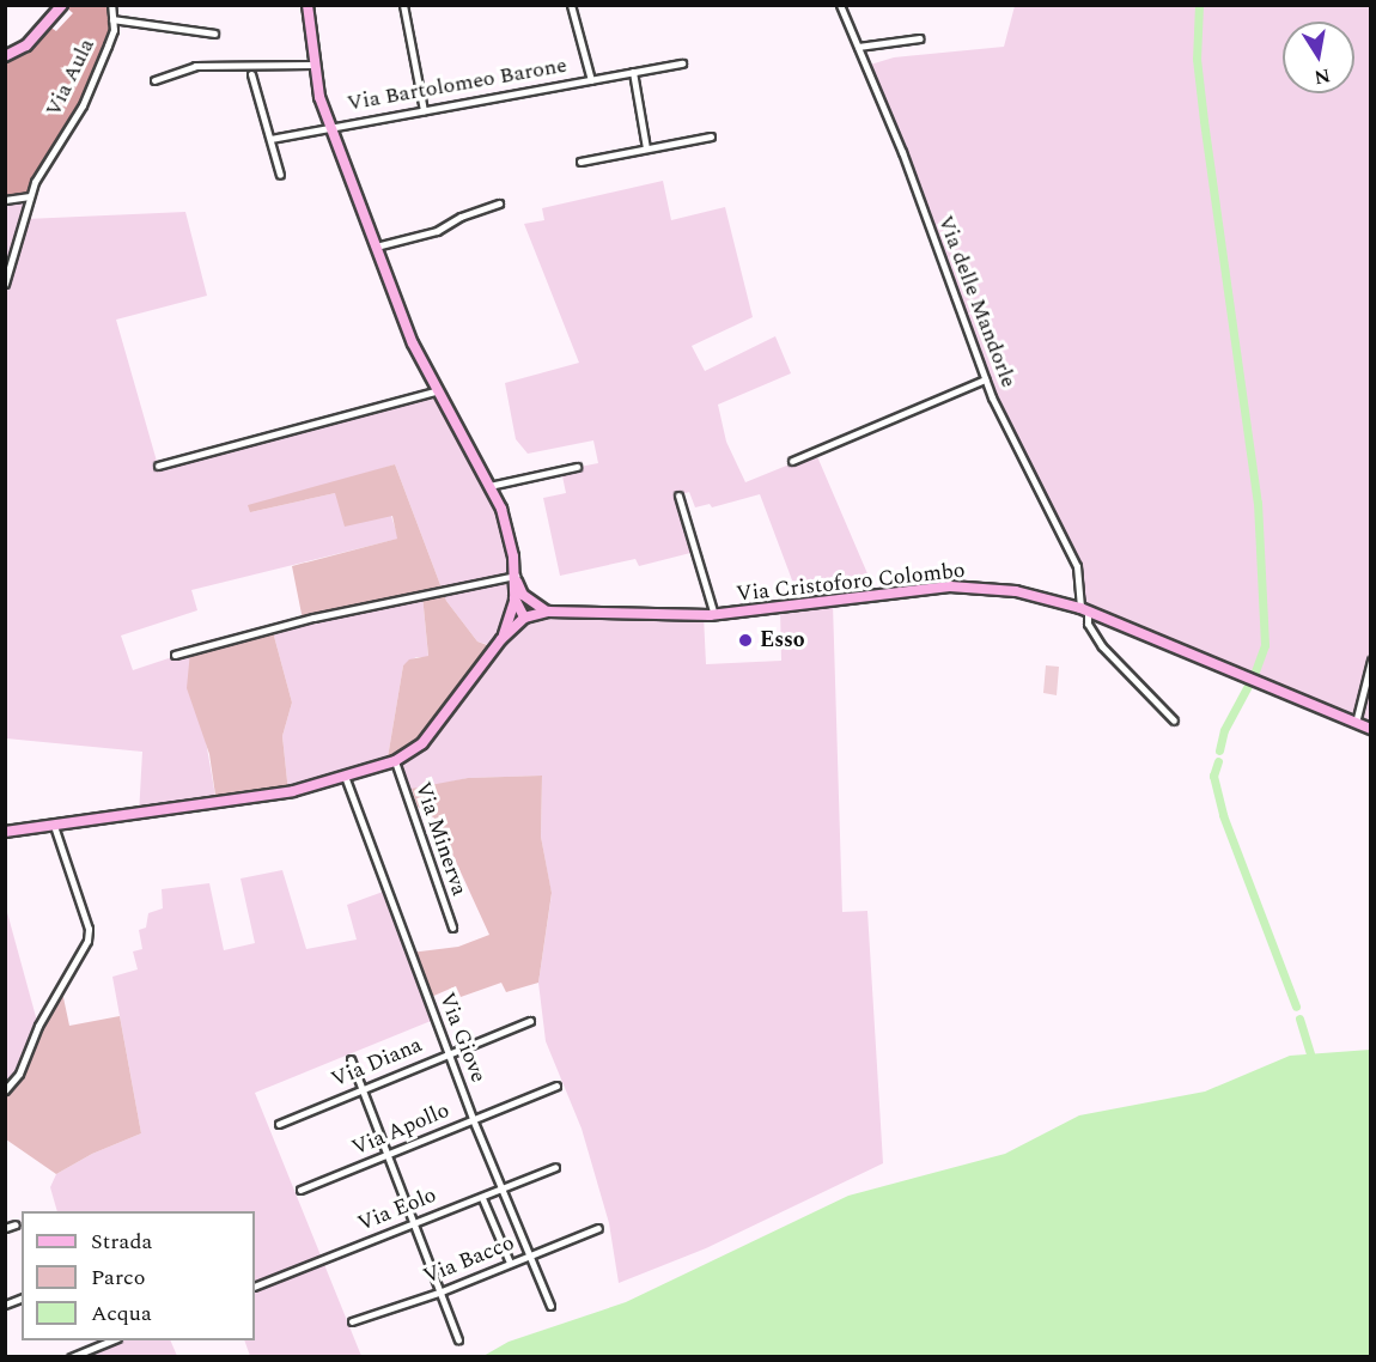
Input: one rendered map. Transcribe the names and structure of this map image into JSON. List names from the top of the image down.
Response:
{
  "streets": {
    "main road": ["Via Cristoforo Colombo"],
    "street": [
      "Via Aula",
      "Via Bartolomeo Barone",
      "Via delle Mandorle",
      "Via Minerva",
      "Via Giove",
      "Via Diana",
      "Via Apollo",
      "Via Eolo",
      "Via Bacco"
    ]
  },
  "crossings": [
    ["Via delle Mandorle", "Via Cristoforo Colombo"],
    ["Via Giove", "Via Diana"],
    ["Via Giove", "Via Apollo"],
    ["Via Giove", "Via Eolo"],
    ["Via Giove", "Via Bacco"]
  ],
  "places": ["Esso"],
  "legend": ["Strada", "Parco", "Acqua"],
  "north": "bottom"
}
